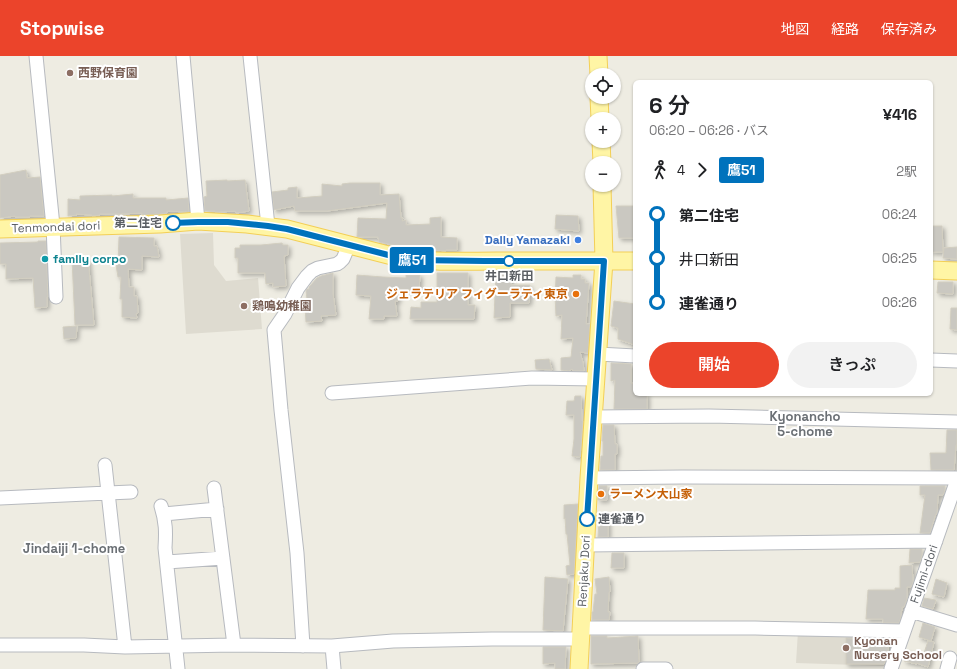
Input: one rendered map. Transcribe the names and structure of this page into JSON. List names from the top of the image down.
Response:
{
  "streets": {
    "main road": ["Tenmondai dori", "Renjaku Dori"],
    "street": ["Fujimi-dori"]
  },
  "crossings": [
    ["Tenmondai dori", "Renjaku Dori"]
  ],
  "districts": ["Kyonancho 5-chome", "Jindaiji 1-chome"],
  "places": [
    "西野保育園",
    "第二住宅",
    "Daily Yamazaki",
    "family corpo",
    "井口新田",
    "ジェラテリア フィグーラティ東京",
    "鶏鳴幼稚園",
    "ラーメン大山家",
    "連雀通り",
    "Kyonan Nursery School"
  ],
  "lines": ["bus line 鷹51"],
  "page": {
    "header": "Stopwise",
    "nav": ["地図", "経路", "保存済み"],
    "on_map": "鷹51",
    "map_buttons": ["+", "−"],
    "heading": ["6 分", "06:20 – 06:26 · バス", "¥416"],
    "legs": ["4", "鷹51", "2駅"],
    "list": [
      {
        "name": "第二住宅",
        "value": "06:24"
      },
      {
        "name": "井口新田",
        "value": "06:25"
      },
      {
        "name": "連雀通り",
        "value": "06:26"
      }
    ],
    "buttons": ["開始", "きっぷ"]
  }
}
